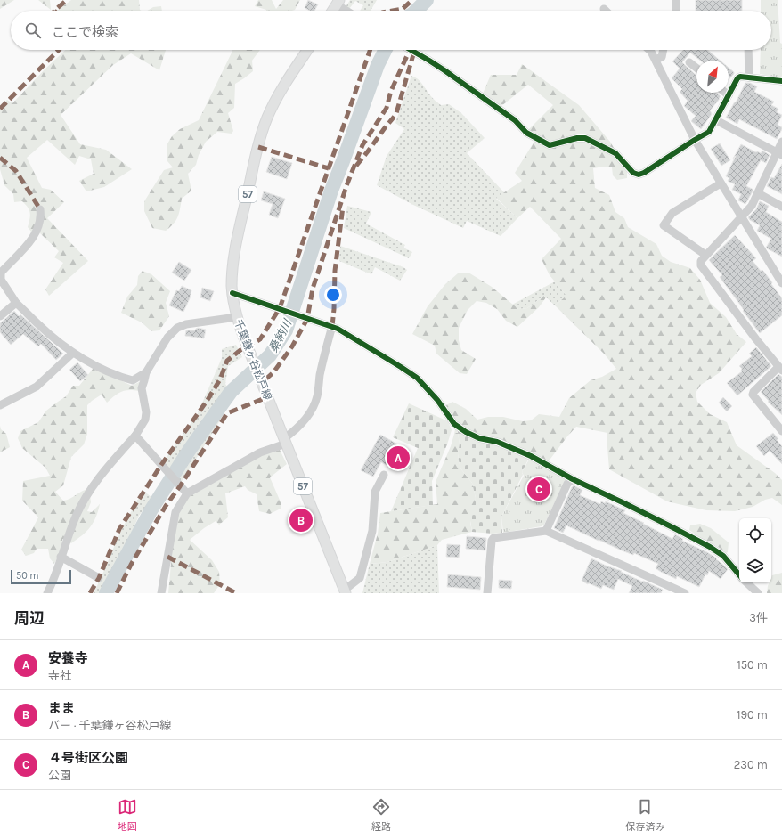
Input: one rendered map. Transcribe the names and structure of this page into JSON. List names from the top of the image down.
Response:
{
  "streets": {
    "main road": ["57", "千葉鎌ヶ谷松戸線"]
  },
  "water": ["桑納川"],
  "scale_bar": "50 m",
  "north": "top right",
  "page": {
    "search": "ここで検索",
    "pins": ["A", "C", "B"],
    "scale": "50 m",
    "heading": ["周辺", "3件"],
    "list": [
      {
        "mark": "A",
        "name": "安養寺",
        "note": "寺社",
        "value": "150 m"
      },
      {
        "mark": "B",
        "name": "まま",
        "note": "バー · 千葉鎌ヶ谷松戸線",
        "value": "190 m"
      },
      {
        "mark": "C",
        "name": "４号街区公園",
        "note": "公園",
        "value": "230 m"
      }
    ],
    "nav": ["地図", "経路", "保存済み"]
  }
}
